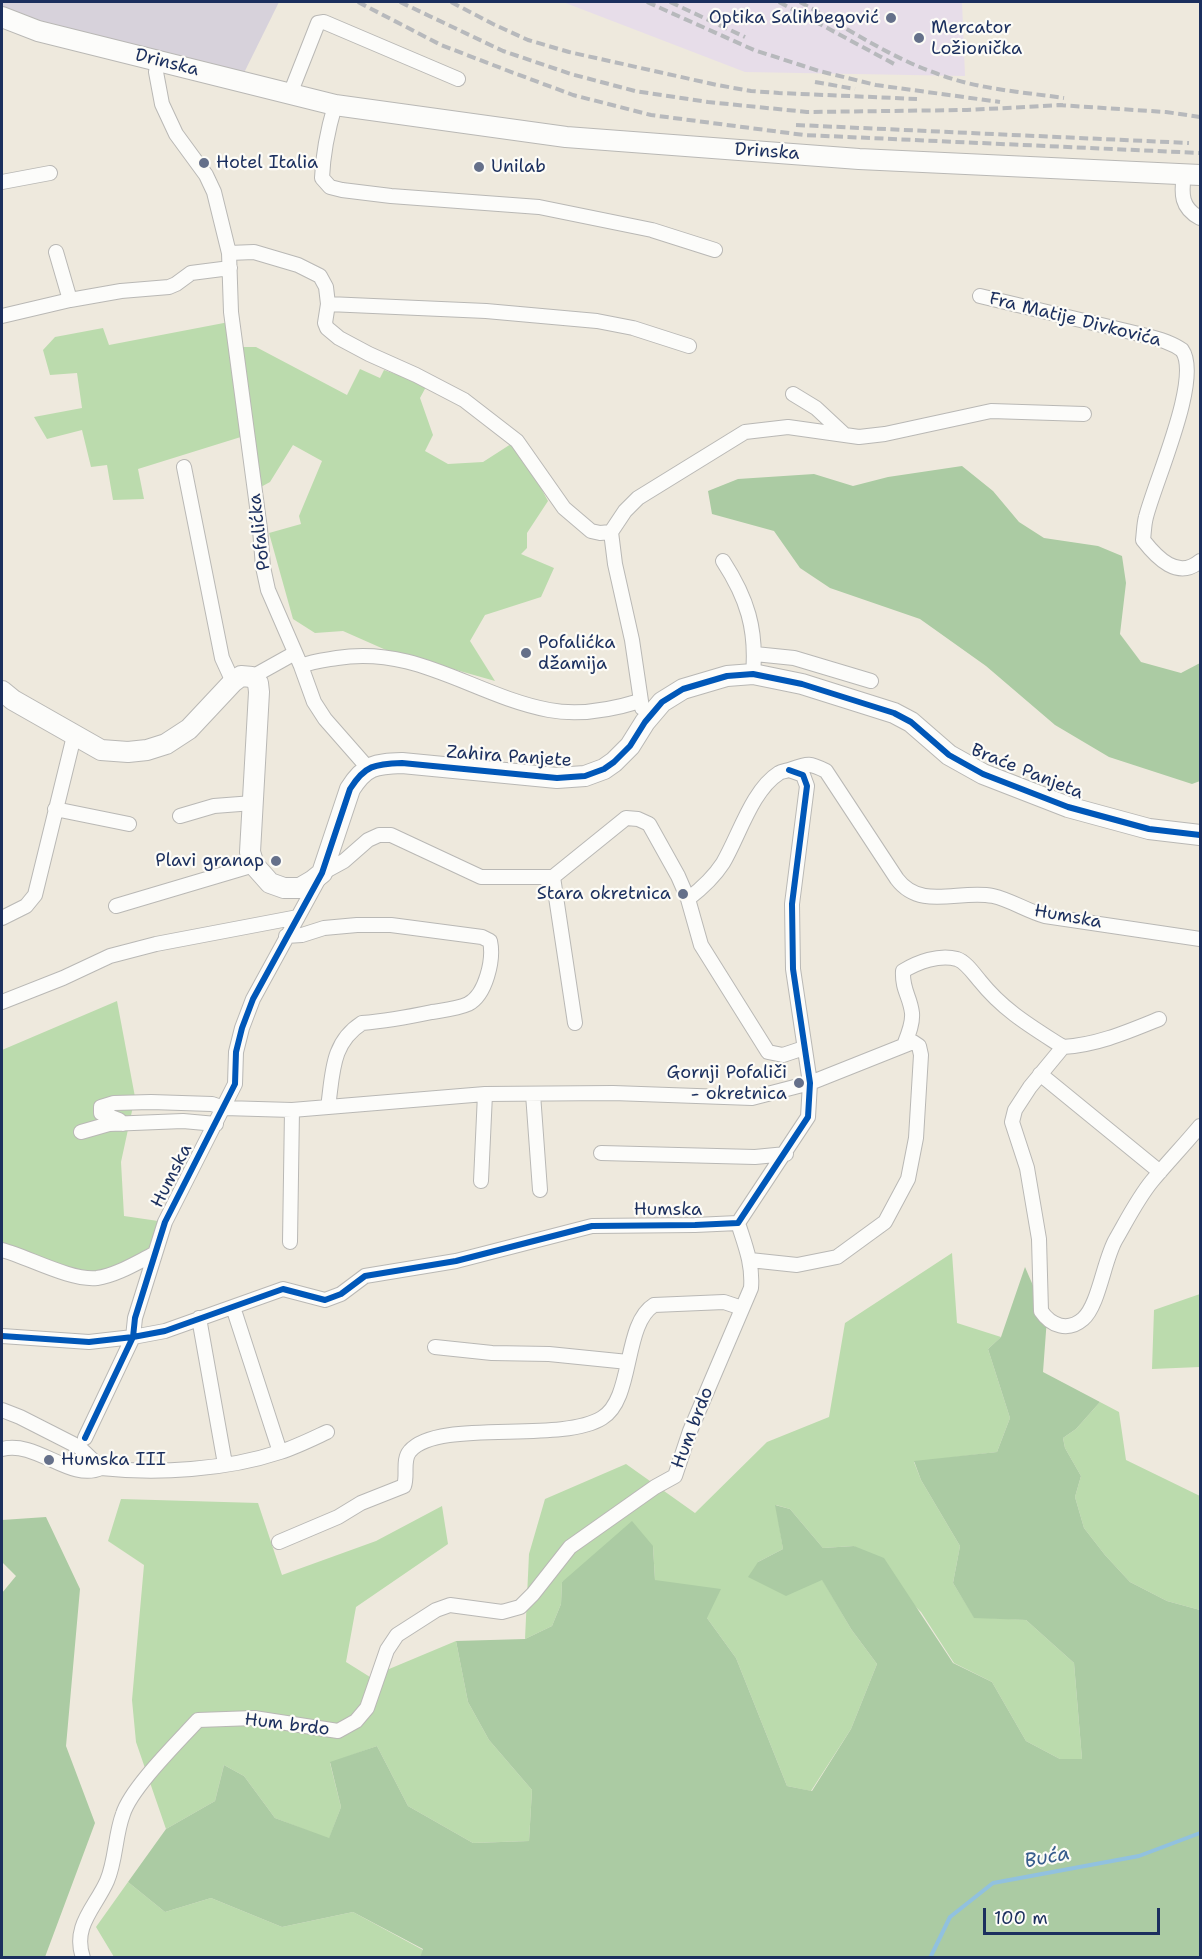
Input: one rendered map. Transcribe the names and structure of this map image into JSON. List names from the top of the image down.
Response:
{
  "streets": {
    "street": [
      "Drinska",
      "Fra Matije Divkovića",
      "Pofalićka",
      "Zahira Panjete",
      "Braće Panjeta",
      "Humska",
      "Hum brdo"
    ]
  },
  "crossings": [
    ["Drinska", "Pofalićka"],
    ["Pofalićka", "Zahira Panjete"],
    ["Zahira Panjete", "Braće Panjeta"],
    ["Humska", "Hum brdo"]
  ],
  "water": ["Buća"],
  "places": [
    "Optika Salihbegović",
    "Mercator Ložionička",
    "Hotel Italia",
    "Unilab",
    "Pofalićka džamija",
    "Plavi granap",
    "Stara okretnica",
    "Gornji Pofaliči - okretnica",
    "Humska III"
  ],
  "scale_bar": "100 m"
}
